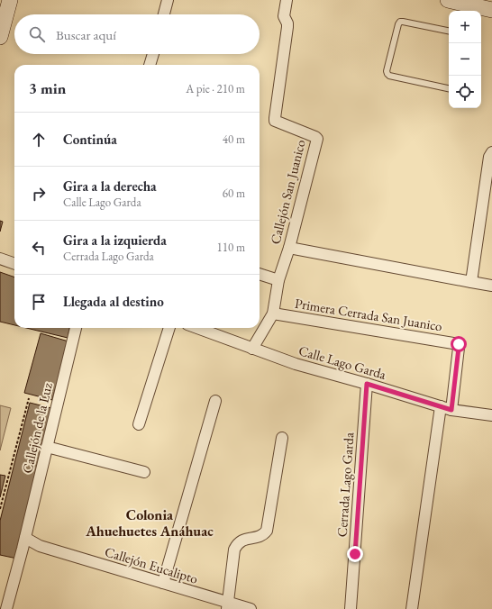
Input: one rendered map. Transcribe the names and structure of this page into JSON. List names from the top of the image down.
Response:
{
  "streets": {
    "street": [
      "Callejón San Juanico",
      "Primera Cerrada San Juanico",
      "Calle Lago Garda",
      "Callejón de la Luz",
      "Cerrada Lago Garda",
      "Callejón Eucalipto"
    ]
  },
  "crossings": [
    ["Callejón San Juanico", "Primera Cerrada San Juanico"],
    ["Callejón San Juanico", "Calle Lago Garda"],
    ["Primera Cerrada San Juanico", "Calle Lago Garda"],
    ["Calle Lago Garda", "Cerrada Lago Garda"],
    ["Callejón de la Luz", "Callejón Eucalipto"]
  ],
  "districts": ["Colonia Ahuehuetes Anáhuac"],
  "page": {
    "map_buttons": ["+", "−"],
    "search": "Buscar aquí",
    "heading": ["3 min", "A pie · 210 m"],
    "list": [
      ["Continúa", "40 m"],
      ["Gira a la derecha", "Calle Lago Garda", "60 m"],
      ["Gira a la izquierda", "Cerrada Lago Garda", "110 m"],
      "Llegada al destino"
    ]
  }
}
